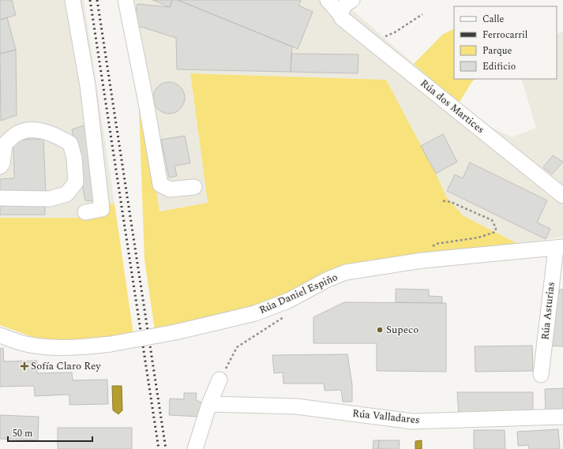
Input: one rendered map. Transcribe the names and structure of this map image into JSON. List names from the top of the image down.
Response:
{
  "streets": {
    "street": [
      "Rúa dos Martices",
      "Rúa Daniel Espiño",
      "Rúa Asturias",
      "Rúa Valladares"
    ]
  },
  "crossings": [
    ["Rúa Daniel Espiño", "Rúa Asturias"]
  ],
  "places": {
    "other": ["Supeco"],
    "health": ["Sofía Claro Rey"]
  },
  "legend": [
    "Calle",
    "Ferrocarril",
    "Parque",
    "Edificio"
  ],
  "scale_bar": "50 m"
}
